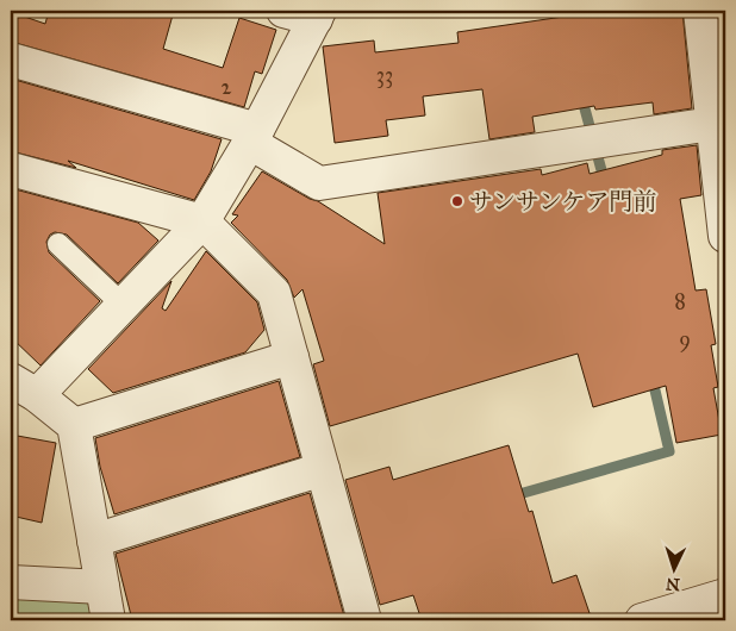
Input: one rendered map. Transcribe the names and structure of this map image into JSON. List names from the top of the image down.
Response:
{
  "places": ["サンサンケア門前"],
  "house_numbers": [
    "33",
    "2",
    "8",
    "9"
  ],
  "north": "bottom"
}
